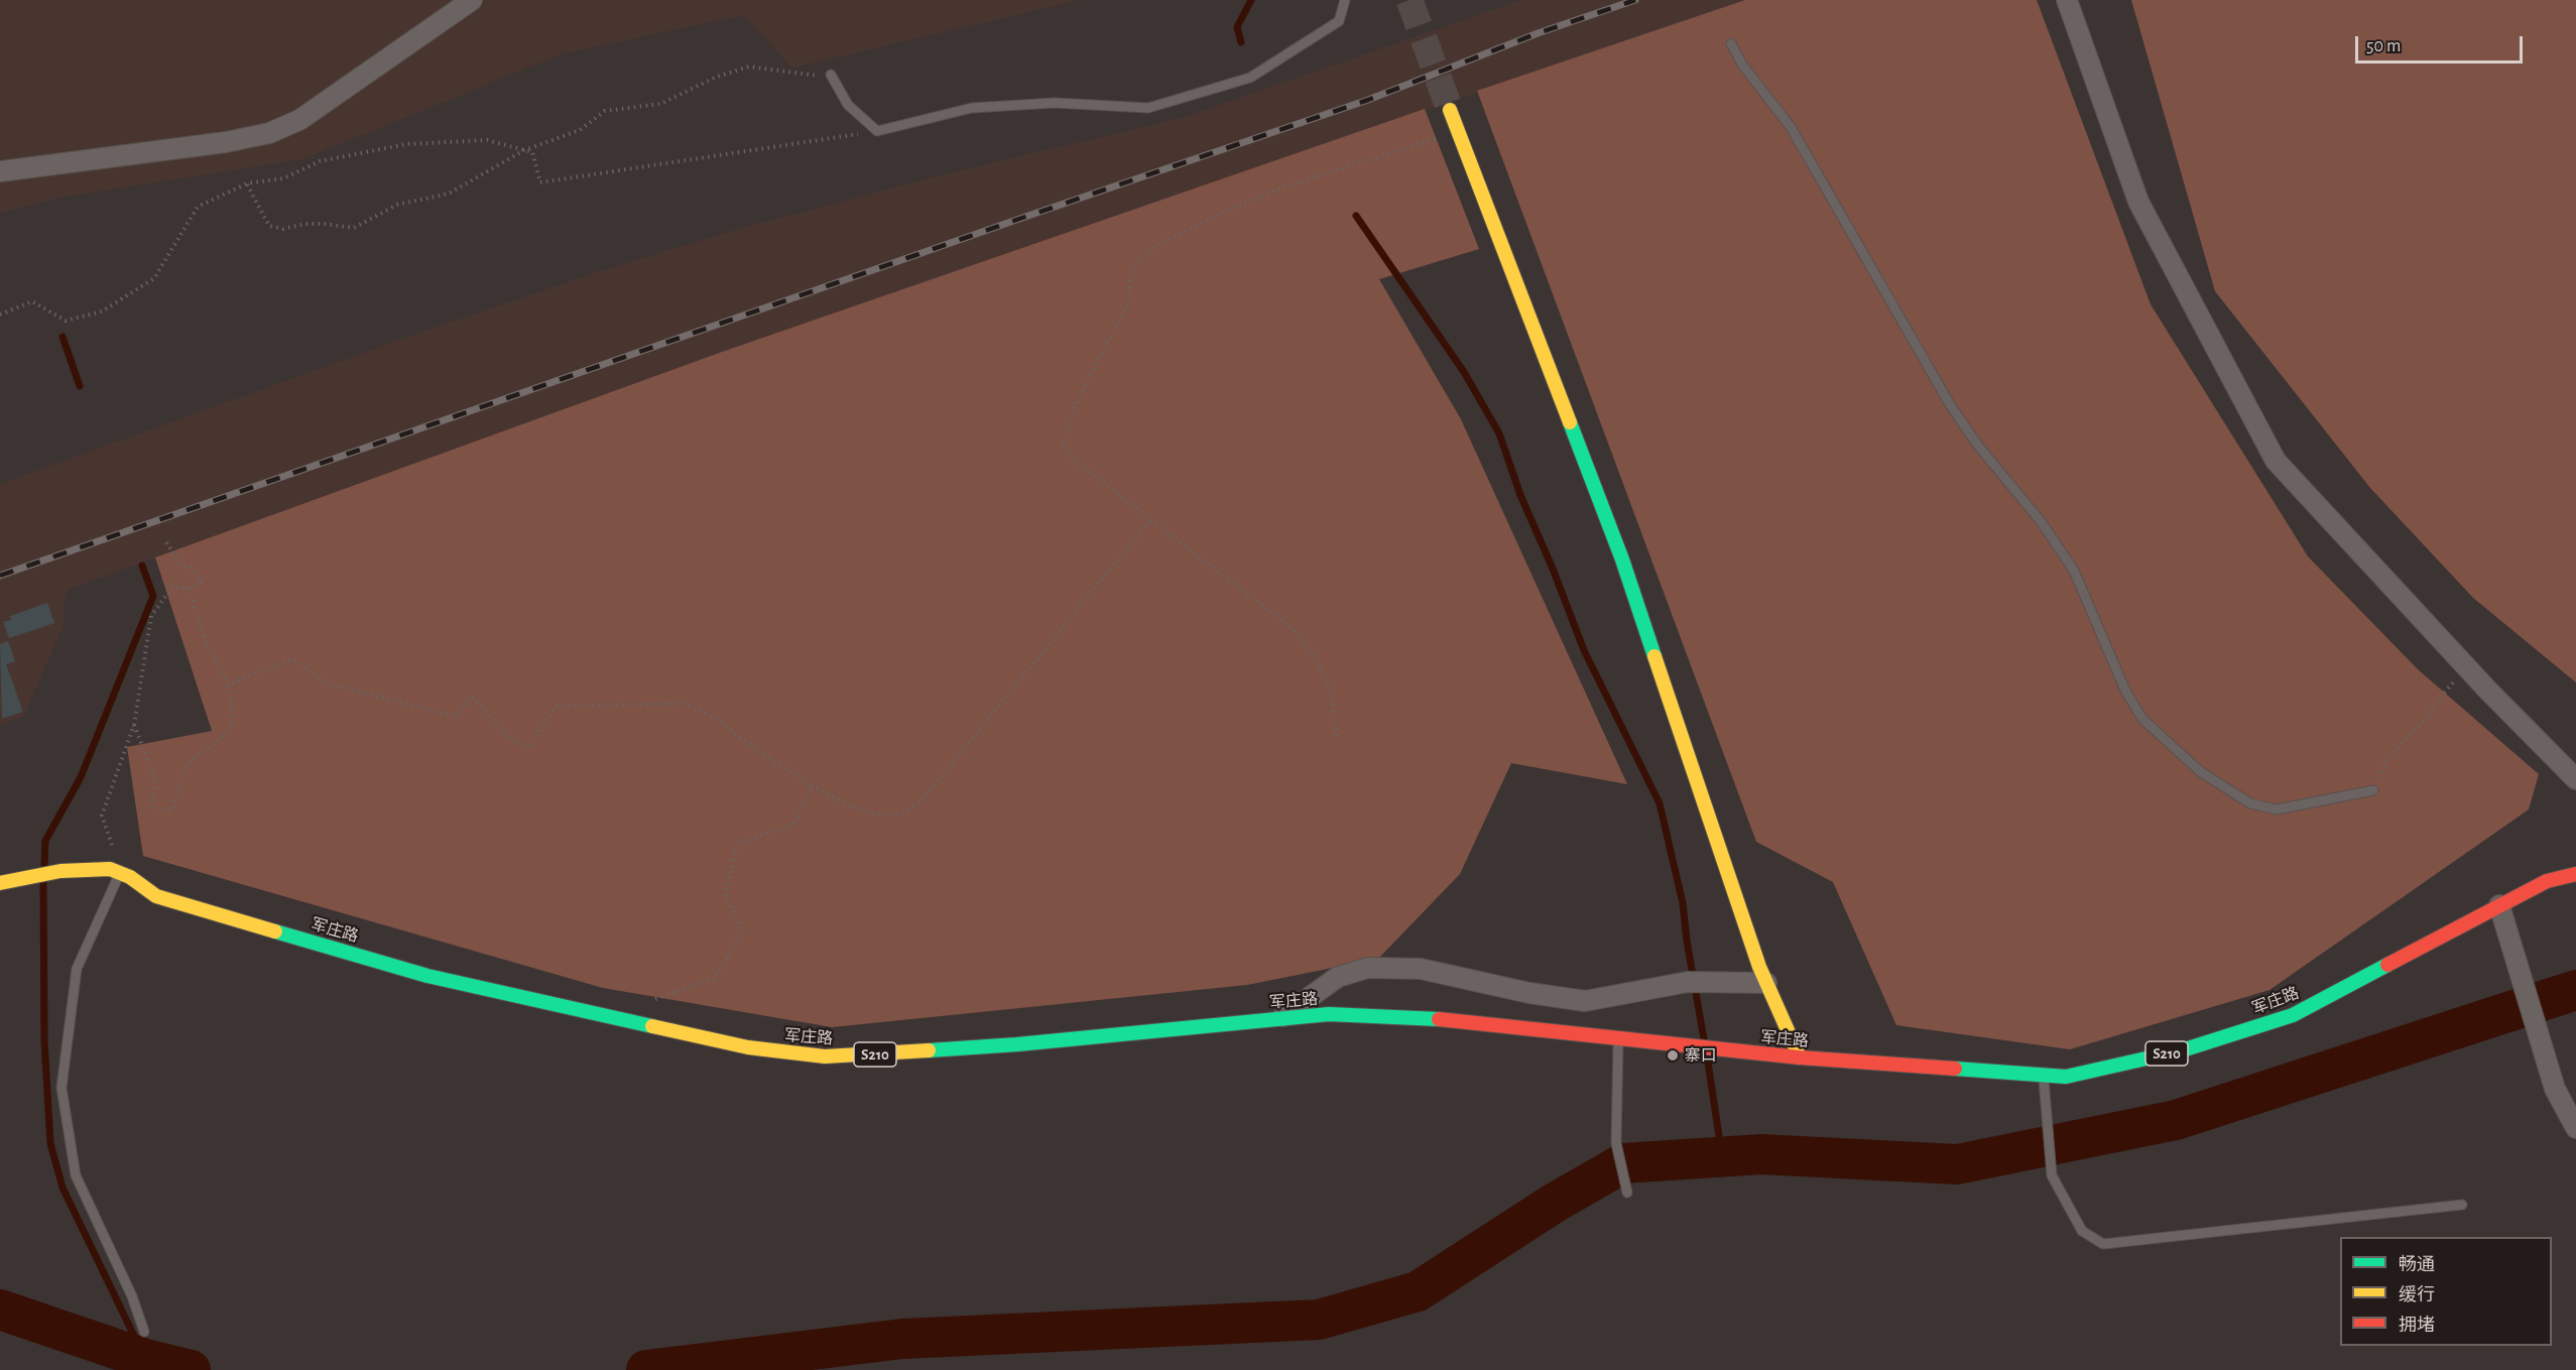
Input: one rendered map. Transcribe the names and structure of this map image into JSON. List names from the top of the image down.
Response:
{
  "streets": {
    "main road": ["军庄路", "S210"]
  },
  "places": ["寨口"],
  "legend": ["畅通", "缓行", "拥堵"],
  "scale_bar": "50 m"
}
